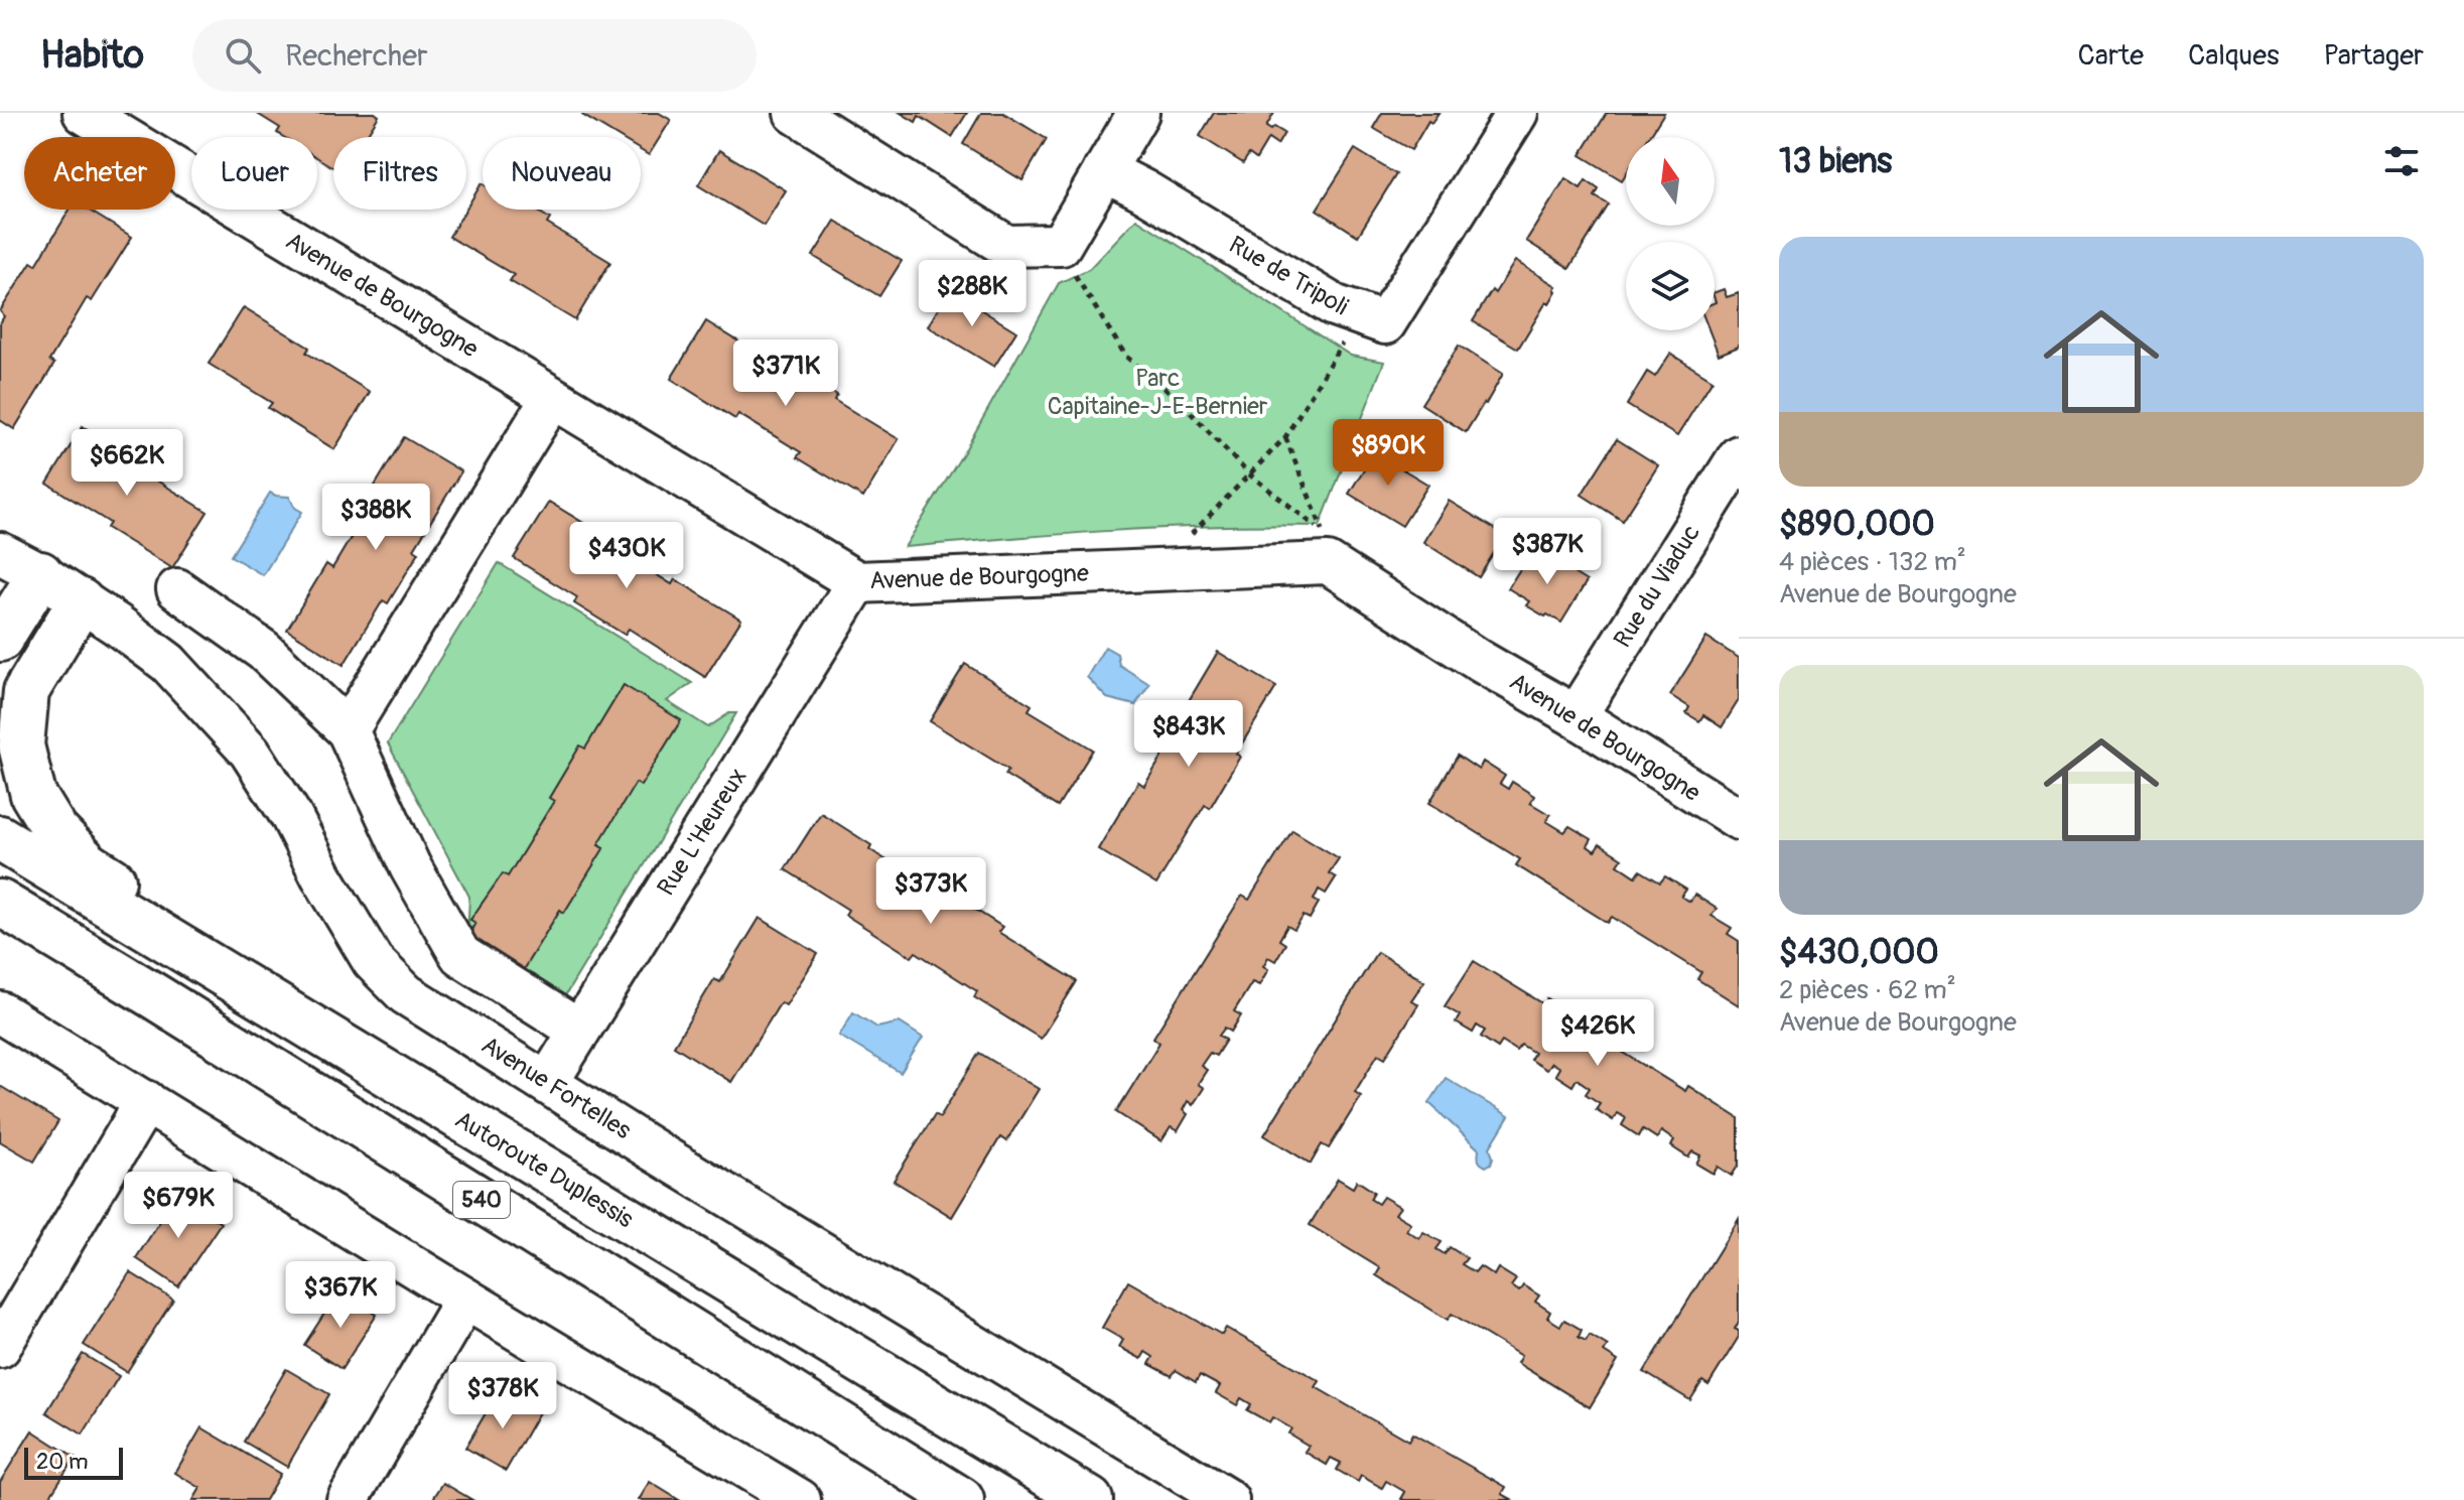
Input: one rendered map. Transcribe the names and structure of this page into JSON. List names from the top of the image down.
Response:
{
  "streets": {
    "highway": ["Autoroute Duplessis", "540"],
    "street": [
      "Rue de Tripoli",
      "Avenue de Bourgogne",
      "Rue du Viaduc",
      "Rue L'Heureux",
      "Avenue Fortelles"
    ]
  },
  "crossings": [
    ["Avenue de Bourgogne", "Rue du Viaduc"],
    ["Avenue de Bourgogne", "Rue L'Heureux"],
    ["Rue L'Heureux", "Avenue Fortelles"]
  ],
  "parks": ["Parc Capitaine-J-E-Bernier"],
  "scale_bar": "20 m",
  "north": "top",
  "page": {
    "header": "Habito",
    "search": "Rechercher",
    "nav": ["Carte", "Calques", "Partager"],
    "heading": "13 biens",
    "chip": [
      "Acheter",
      "Louer",
      "Filtres",
      "Nouveau"
    ],
    "list": [
      {
        "name": "$890,000",
        "note": "4 pièces · 132 m² · Avenue de Bourgogne"
      },
      {
        "name": "$430,000",
        "note": "2 pièces · 62 m² · Avenue de Bourgogne"
      }
    ],
    "price": [
      "$288K",
      "$371K",
      "$890K",
      "$662K",
      "$388K",
      "$387K",
      "$430K",
      "$843K",
      "$373K",
      "$426K",
      "$679K",
      "$367K",
      "$378K"
    ],
    "scale": "20 m"
  }
}
